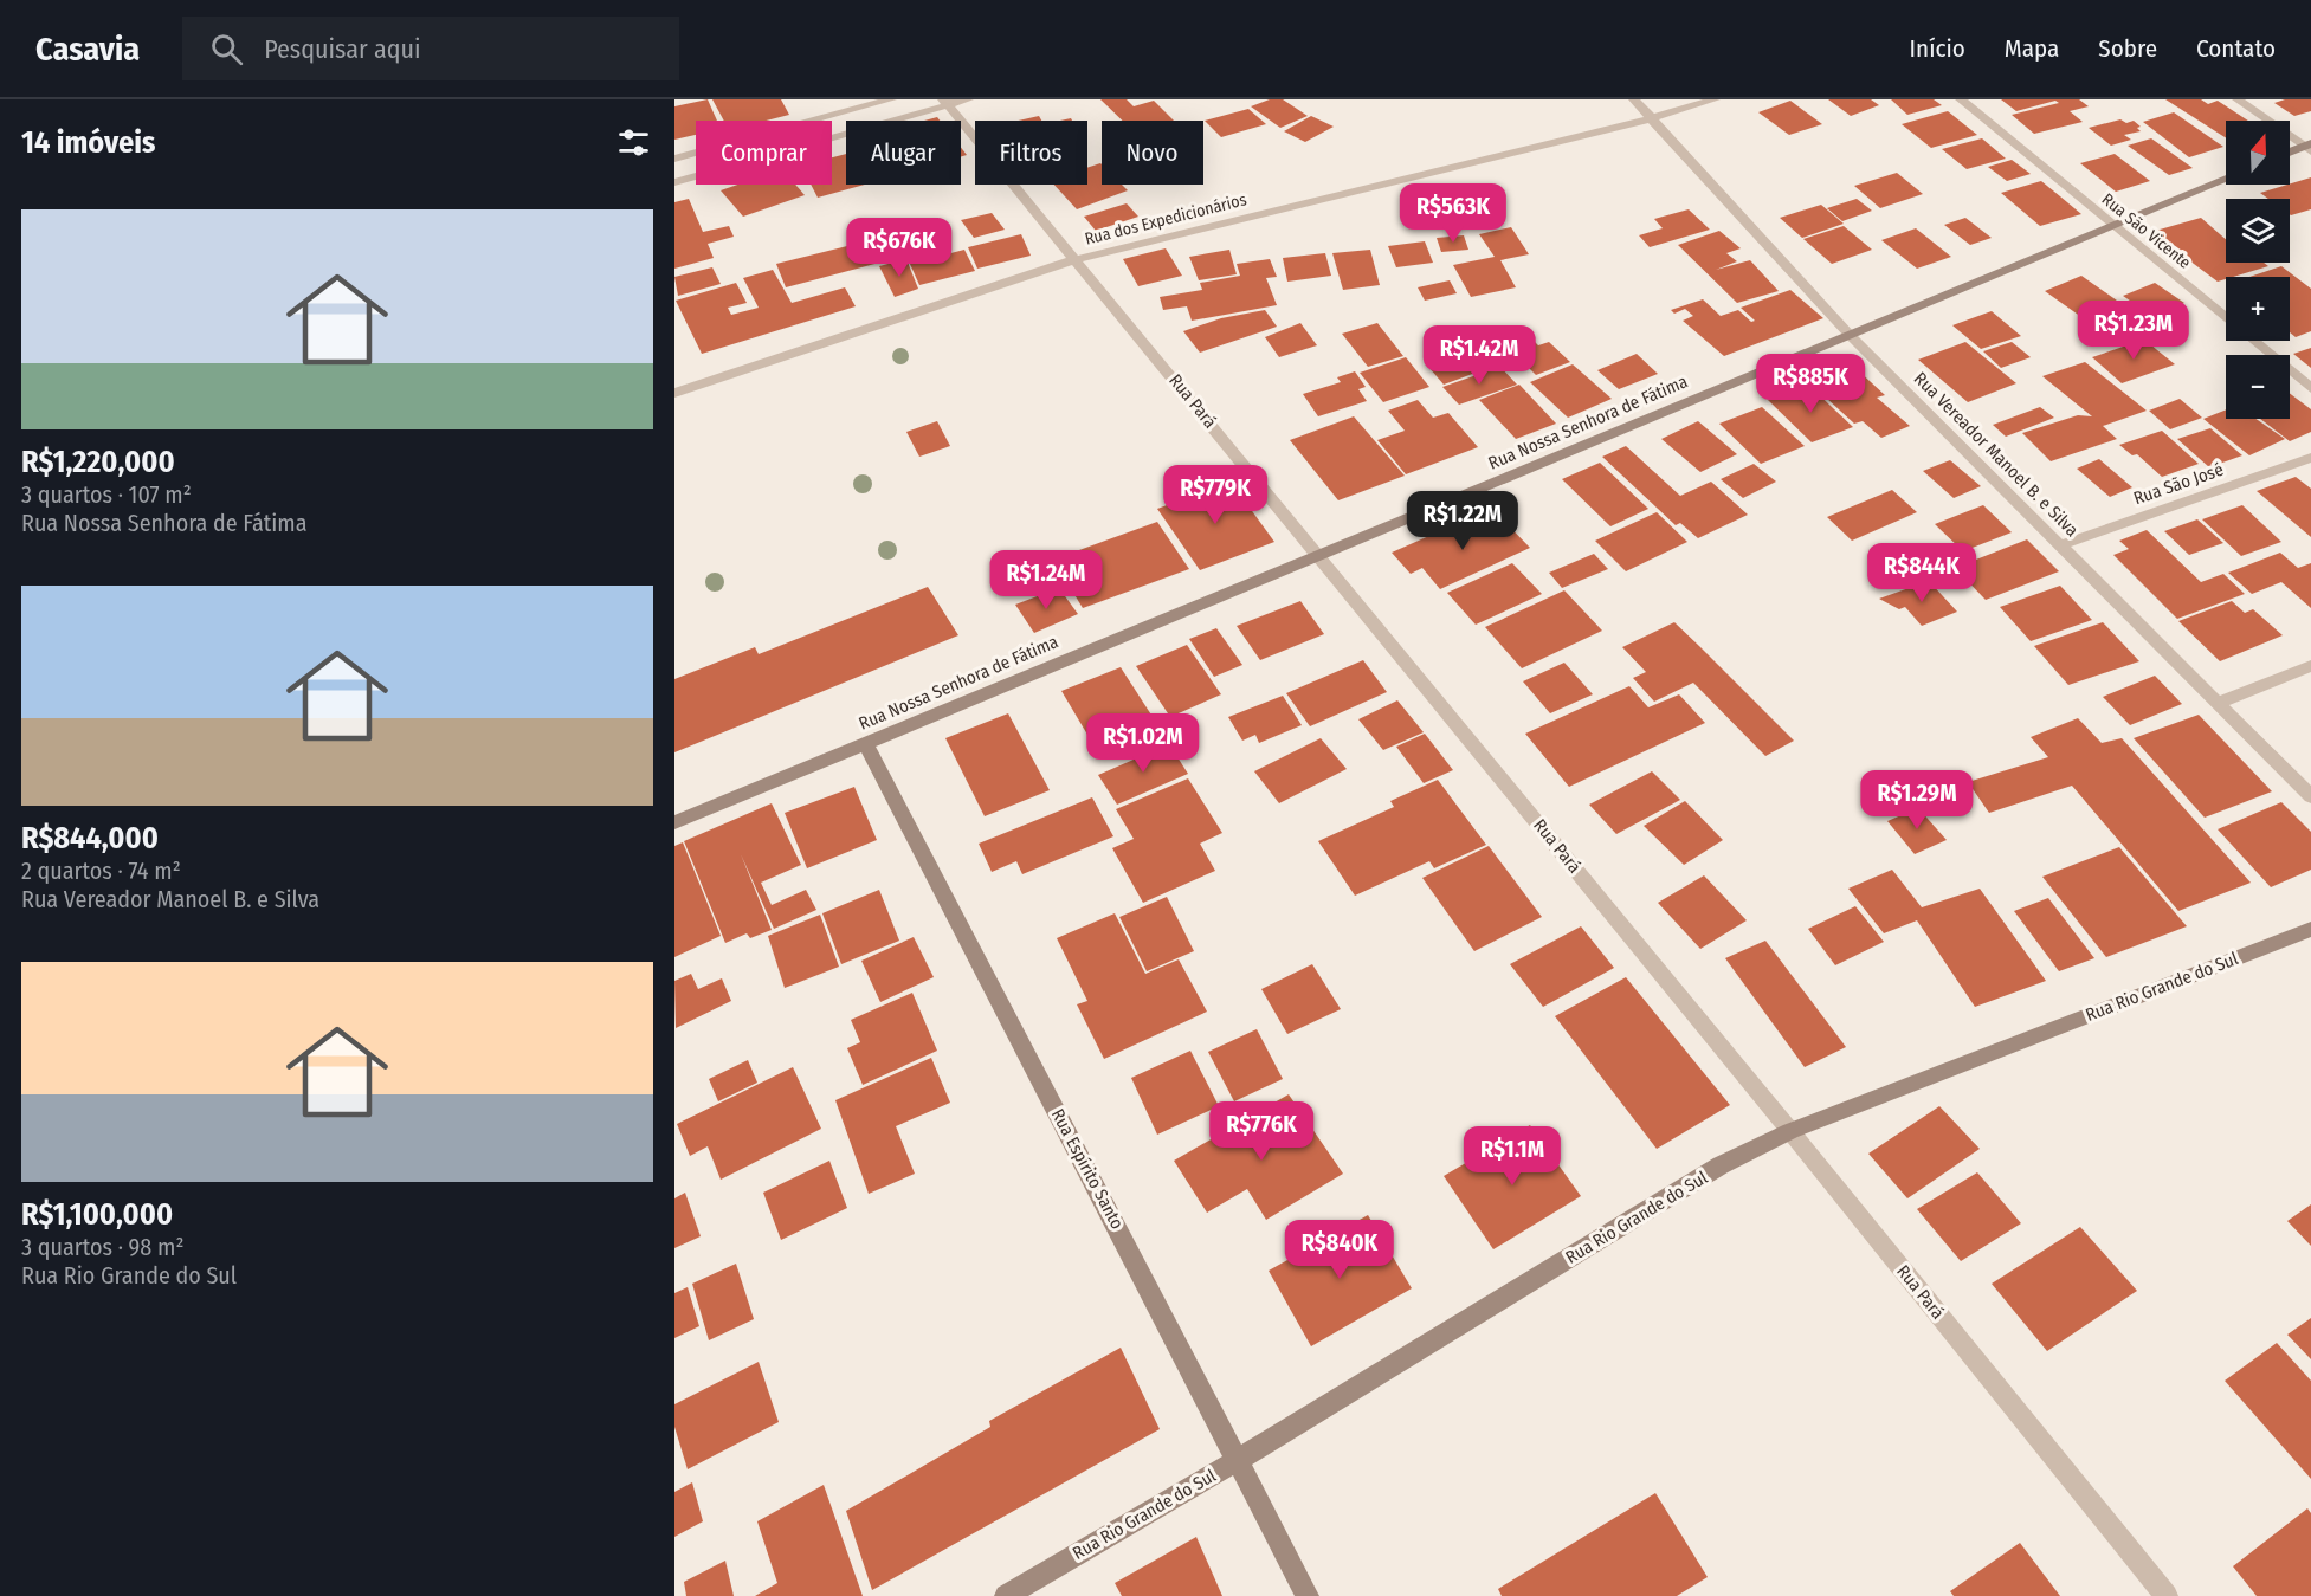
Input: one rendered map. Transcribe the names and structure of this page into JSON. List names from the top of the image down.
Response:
{
  "streets": {
    "street": [
      "Rua dos Expedicionários",
      "Rua São Vicente",
      "Rua Pará",
      "Rua Nossa Senhora de Fátima",
      "Rua Vereador Manoel B. e Silva",
      "Rua São José",
      "Rua Rio Grande do Sul",
      "Rua Espírito Santo"
    ]
  },
  "crossings": [
    ["Rua dos Expedicionários", "Rua Pará"],
    ["Rua dos Expedicionários", "Rua Vereador Manoel B. e Silva"],
    ["Rua São Vicente", "Rua Nossa Senhora de Fátima"],
    ["Rua Pará", "Rua Nossa Senhora de Fátima"],
    ["Rua Pará", "Rua Rio Grande do Sul"],
    ["Rua Nossa Senhora de Fátima", "Rua Vereador Manoel B. e Silva"],
    ["Rua Nossa Senhora de Fátima", "Rua Espírito Santo"],
    ["Rua Vereador Manoel B. e Silva", "Rua São José"],
    ["Rua Rio Grande do Sul", "Rua Espírito Santo"]
  ],
  "north": "top",
  "page": {
    "header": "Casavia",
    "search": "Pesquisar aqui",
    "nav": [
      "Início",
      "Mapa",
      "Sobre",
      "Contato"
    ],
    "heading": "14 imóveis",
    "map_buttons": ["+", "−"],
    "chip": [
      "Comprar",
      "Alugar",
      "Filtros",
      "Novo"
    ],
    "price": [
      "R$563K",
      "R$676K",
      "R$1.23M",
      "R$1.42M",
      "R$885K",
      "R$779K",
      "R$1.22M",
      "R$844K",
      "R$1.24M",
      "R$1.02M",
      "R$1.29M",
      "R$776K",
      "R$1.1M",
      "R$840K"
    ],
    "list": [
      {
        "name": "R$1,220,000",
        "note": "3 quartos · 107 m² · Rua Nossa Senhora de Fátima"
      },
      {
        "name": "R$844,000",
        "note": "2 quartos · 74 m² · Rua Vereador Manoel B. e Silva"
      },
      {
        "name": "R$1,100,000",
        "note": "3 quartos · 98 m² · Rua Rio Grande do Sul"
      }
    ]
  }
}
